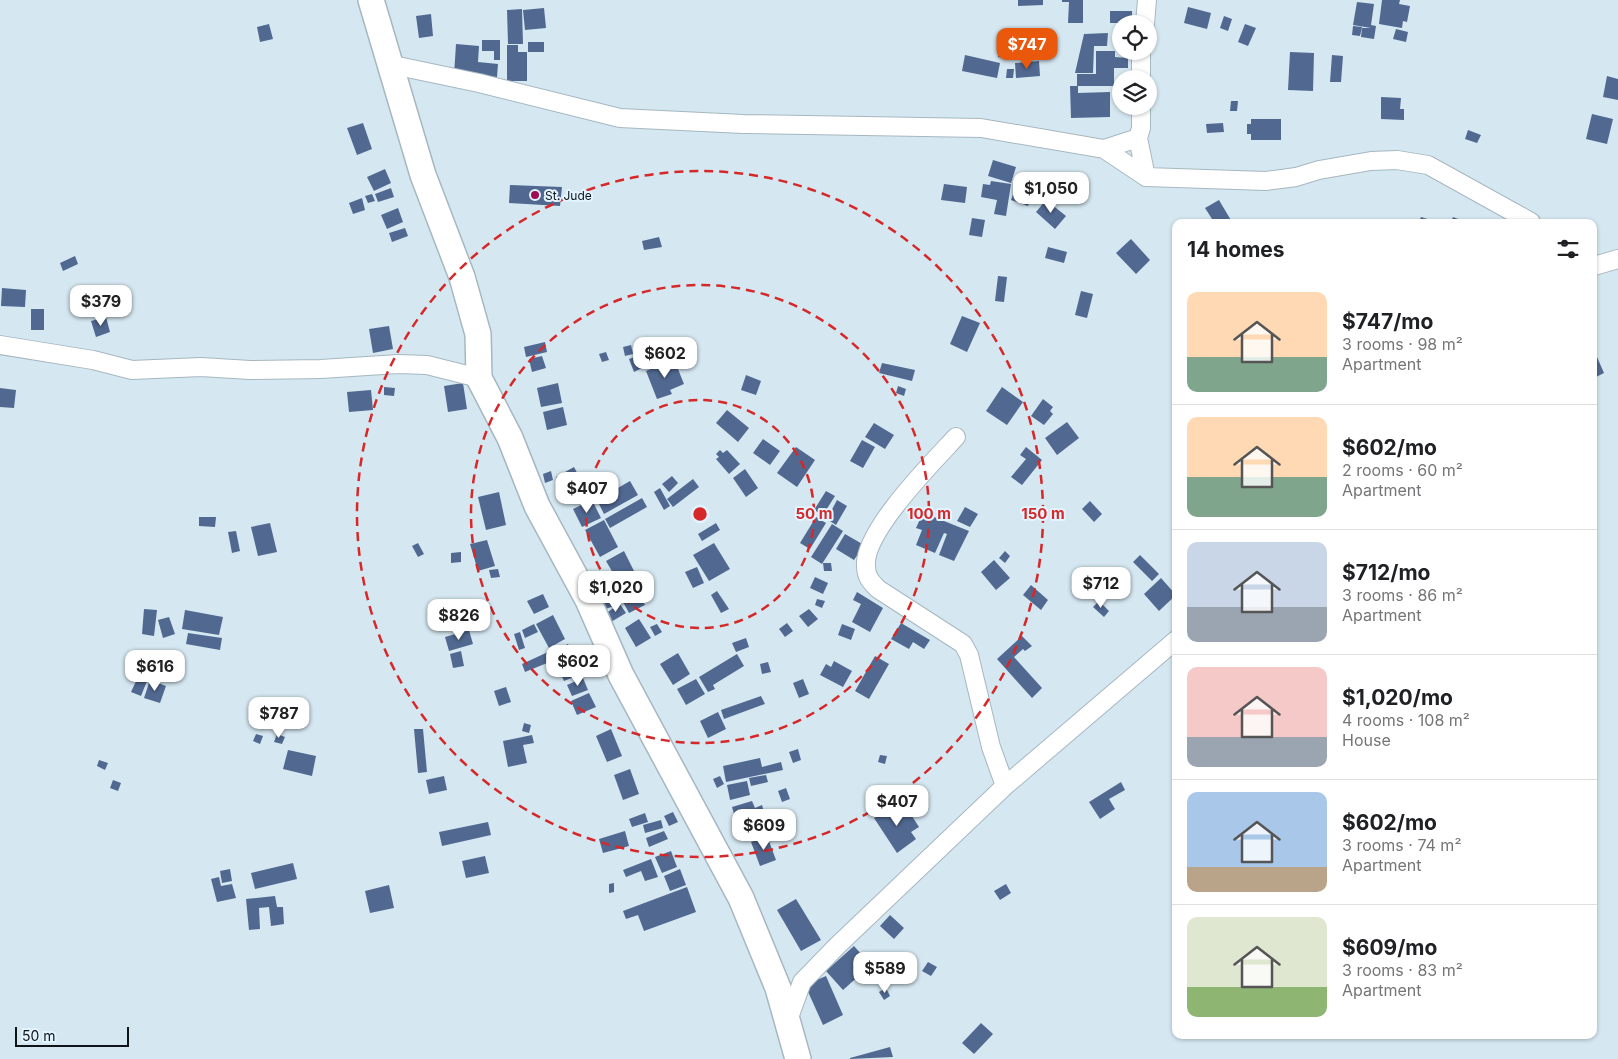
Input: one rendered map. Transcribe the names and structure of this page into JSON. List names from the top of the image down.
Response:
{
  "places": ["St. Jude"],
  "scale_bar": "50 m",
  "page": {
    "price": [
      "$747",
      "$1,050",
      "$379",
      "$602",
      "$407",
      "$712",
      "$1,020",
      "$826",
      "$602",
      "$616",
      "$787",
      "$407",
      "$609",
      "$589"
    ],
    "heading": "14 homes",
    "list": [
      {
        "name": "$747/mo",
        "note": "3 rooms · 98 m² · Apartment"
      },
      {
        "name": "$602/mo",
        "note": "2 rooms · 60 m² · Apartment"
      },
      {
        "name": "$712/mo",
        "note": "3 rooms · 86 m² · Apartment"
      },
      {
        "name": "$1,020/mo",
        "note": "4 rooms · 108 m² · House"
      },
      {
        "name": "$602/mo",
        "note": "3 rooms · 74 m² · Apartment"
      },
      {
        "name": "$609/mo",
        "note": "3 rooms · 83 m² · Apartment"
      }
    ],
    "scale": "50 m"
  },
  "rings": ["50 m", "100 m", "150 m"]
}
